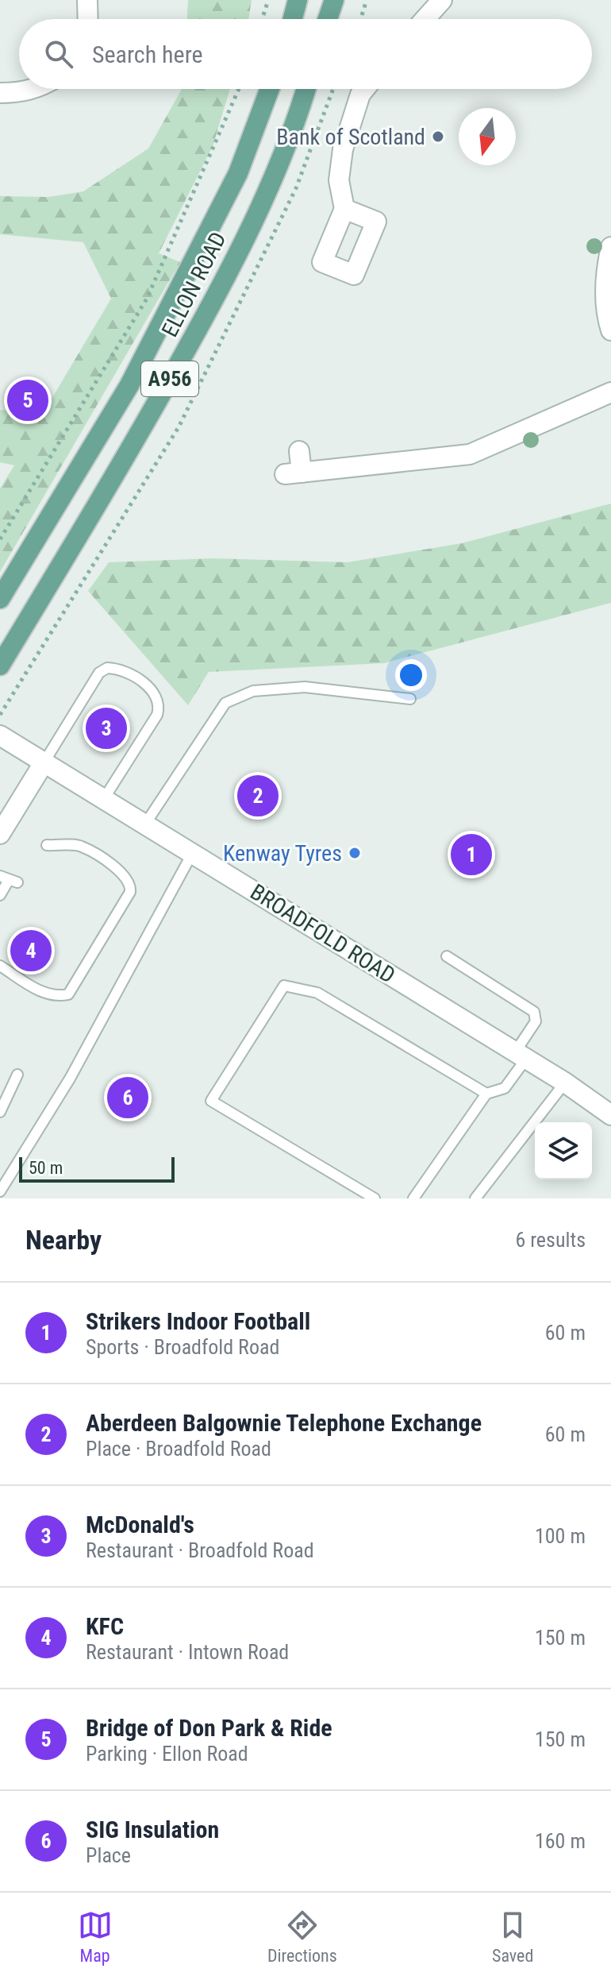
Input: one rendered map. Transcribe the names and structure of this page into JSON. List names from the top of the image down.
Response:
{
  "streets": {
    "main road": ["ELLON ROAD", "A956"],
    "street": ["BROADFOLD ROAD"]
  },
  "places": ["Bank of Scotland", "Kenway Tyres"],
  "scale_bar": "50 m",
  "north": "bottom",
  "page": {
    "search": "Search here",
    "pins": [
      "5",
      "3",
      "2",
      "1",
      "4",
      "6"
    ],
    "scale": "50 m",
    "heading": ["Nearby", "6 results"],
    "list": [
      {
        "mark": "1",
        "name": "Strikers Indoor Football",
        "note": "Sports · Broadfold Road",
        "value": "60 m"
      },
      {
        "mark": "2",
        "name": "Aberdeen Balgownie Telephone Exchange",
        "note": "Place · Broadfold Road",
        "value": "60 m"
      },
      {
        "mark": "3",
        "name": "McDonald's",
        "note": "Restaurant · Broadfold Road",
        "value": "100 m"
      },
      {
        "mark": "4",
        "name": "KFC",
        "note": "Restaurant · Intown Road",
        "value": "150 m"
      },
      {
        "mark": "5",
        "name": "Bridge of Don Park & Ride",
        "note": "Parking · Ellon Road",
        "value": "150 m"
      },
      {
        "mark": "6",
        "name": "SIG Insulation",
        "note": "Place",
        "value": "160 m"
      }
    ],
    "nav": ["Map", "Directions", "Saved"]
  }
}
